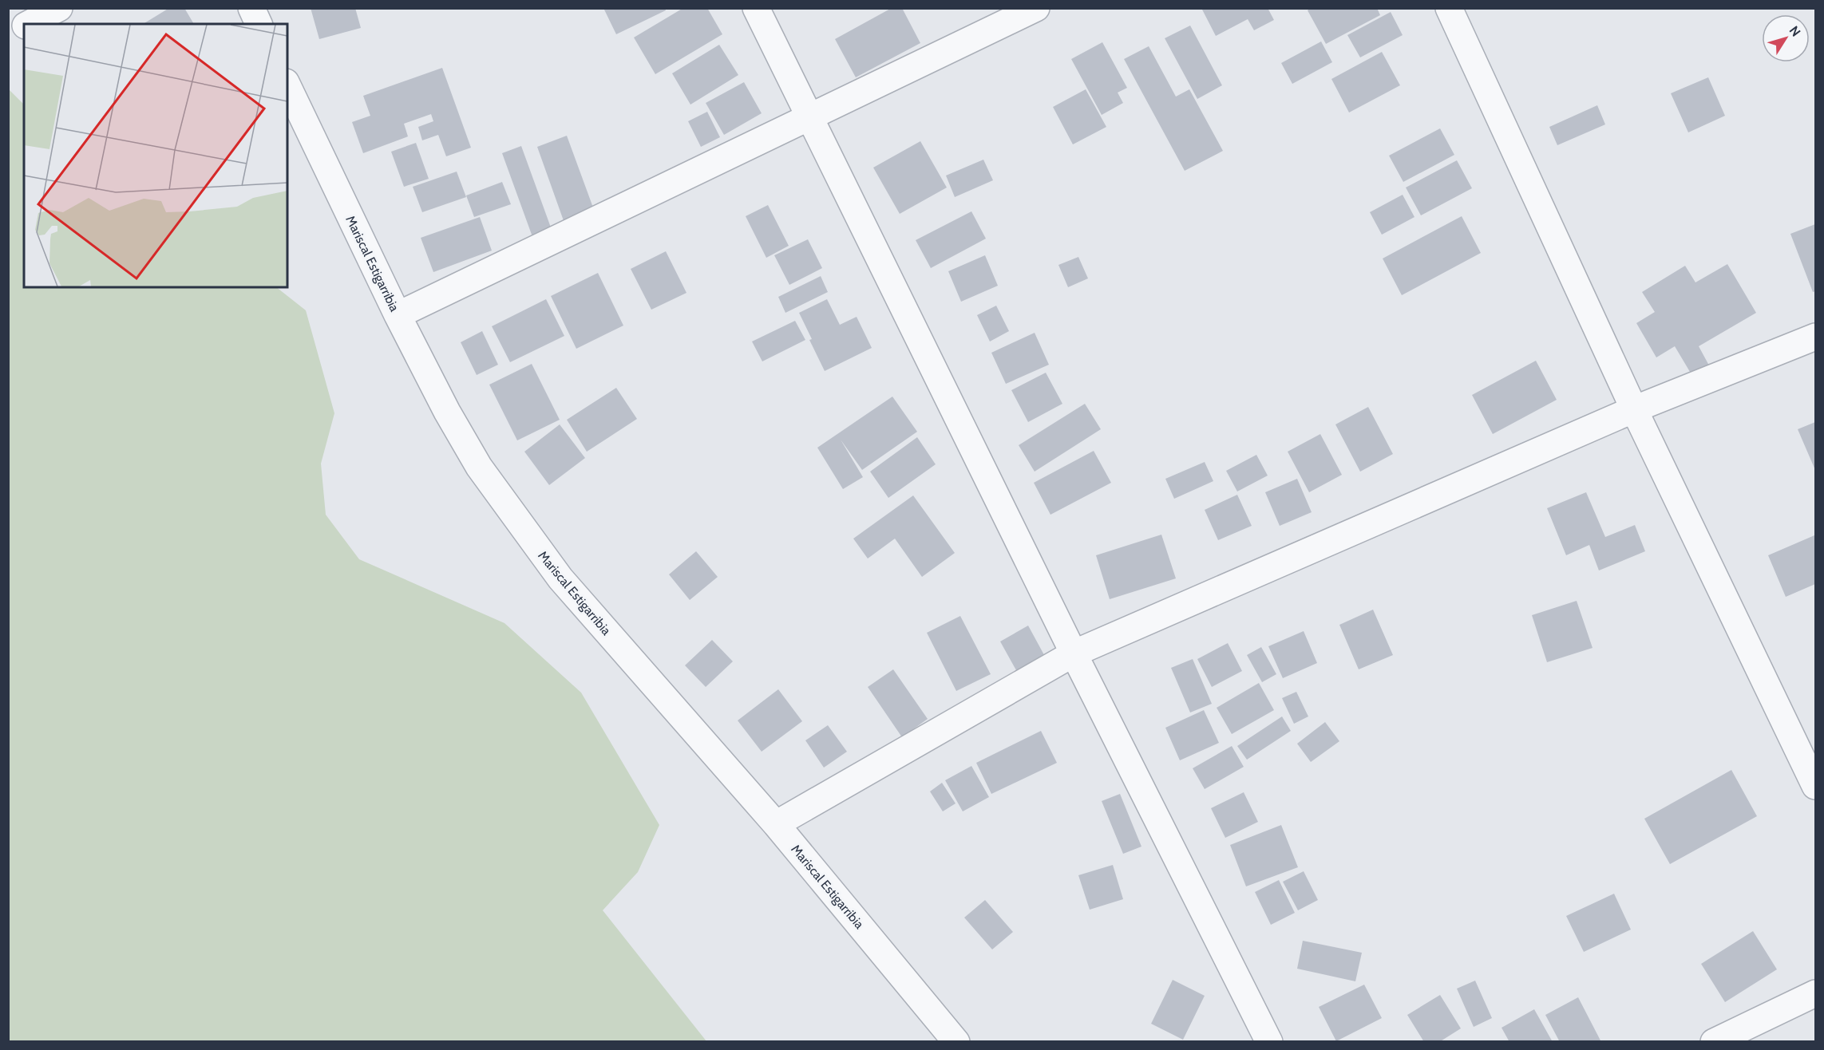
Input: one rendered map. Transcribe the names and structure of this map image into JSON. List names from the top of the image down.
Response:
{
  "streets": {
    "street": ["Mariscal Estigarribia"]
  },
  "north": "top right"
}
